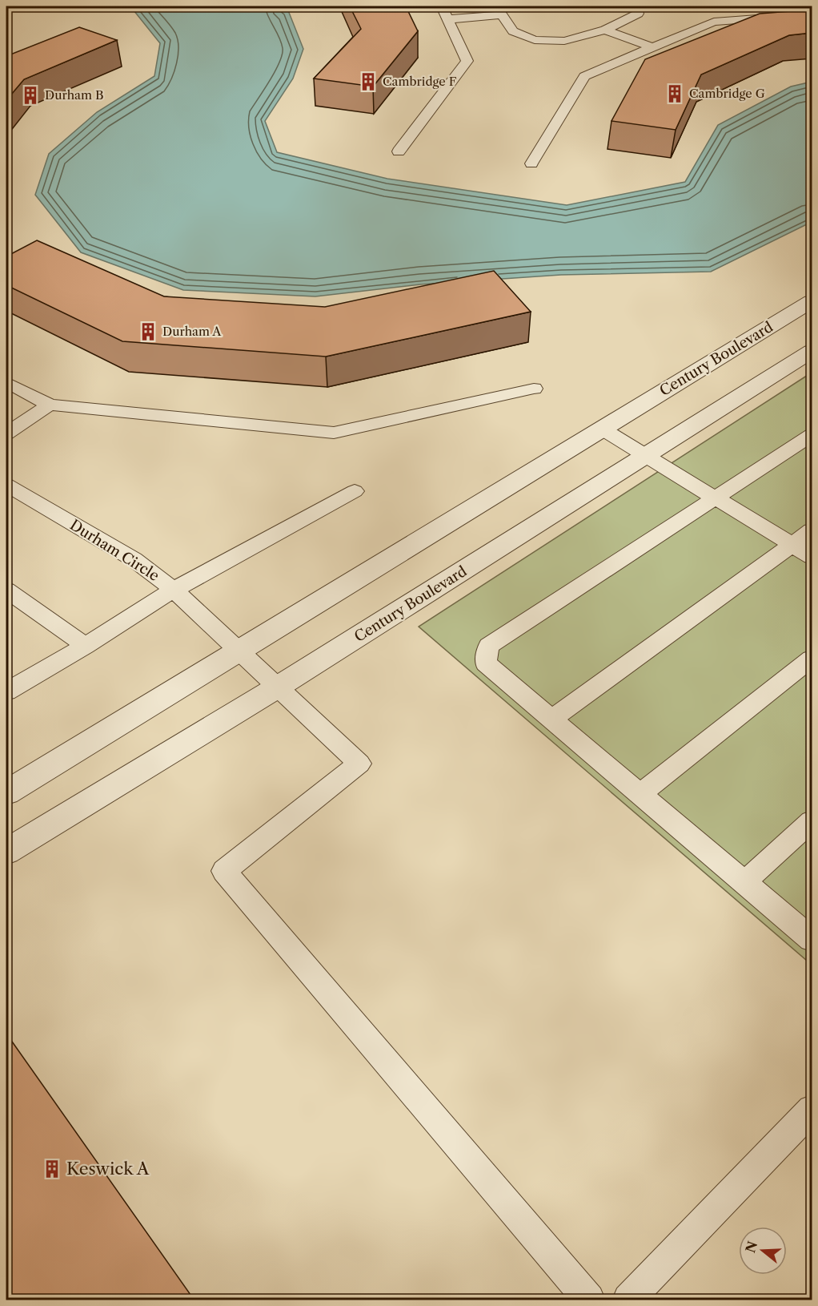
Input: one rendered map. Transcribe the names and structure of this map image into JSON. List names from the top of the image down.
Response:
{
  "streets": {
    "street": ["Century Boulevard"],
    "lane": ["Durham Circle"]
  },
  "crossings": [
    ["Century Boulevard", "Durham Circle"]
  ],
  "places": {
    "building": [
      "Cambridge F",
      "Cambridge G",
      "Durham B",
      "Durham A",
      "Keswick A"
    ]
  },
  "north": "left"
}
